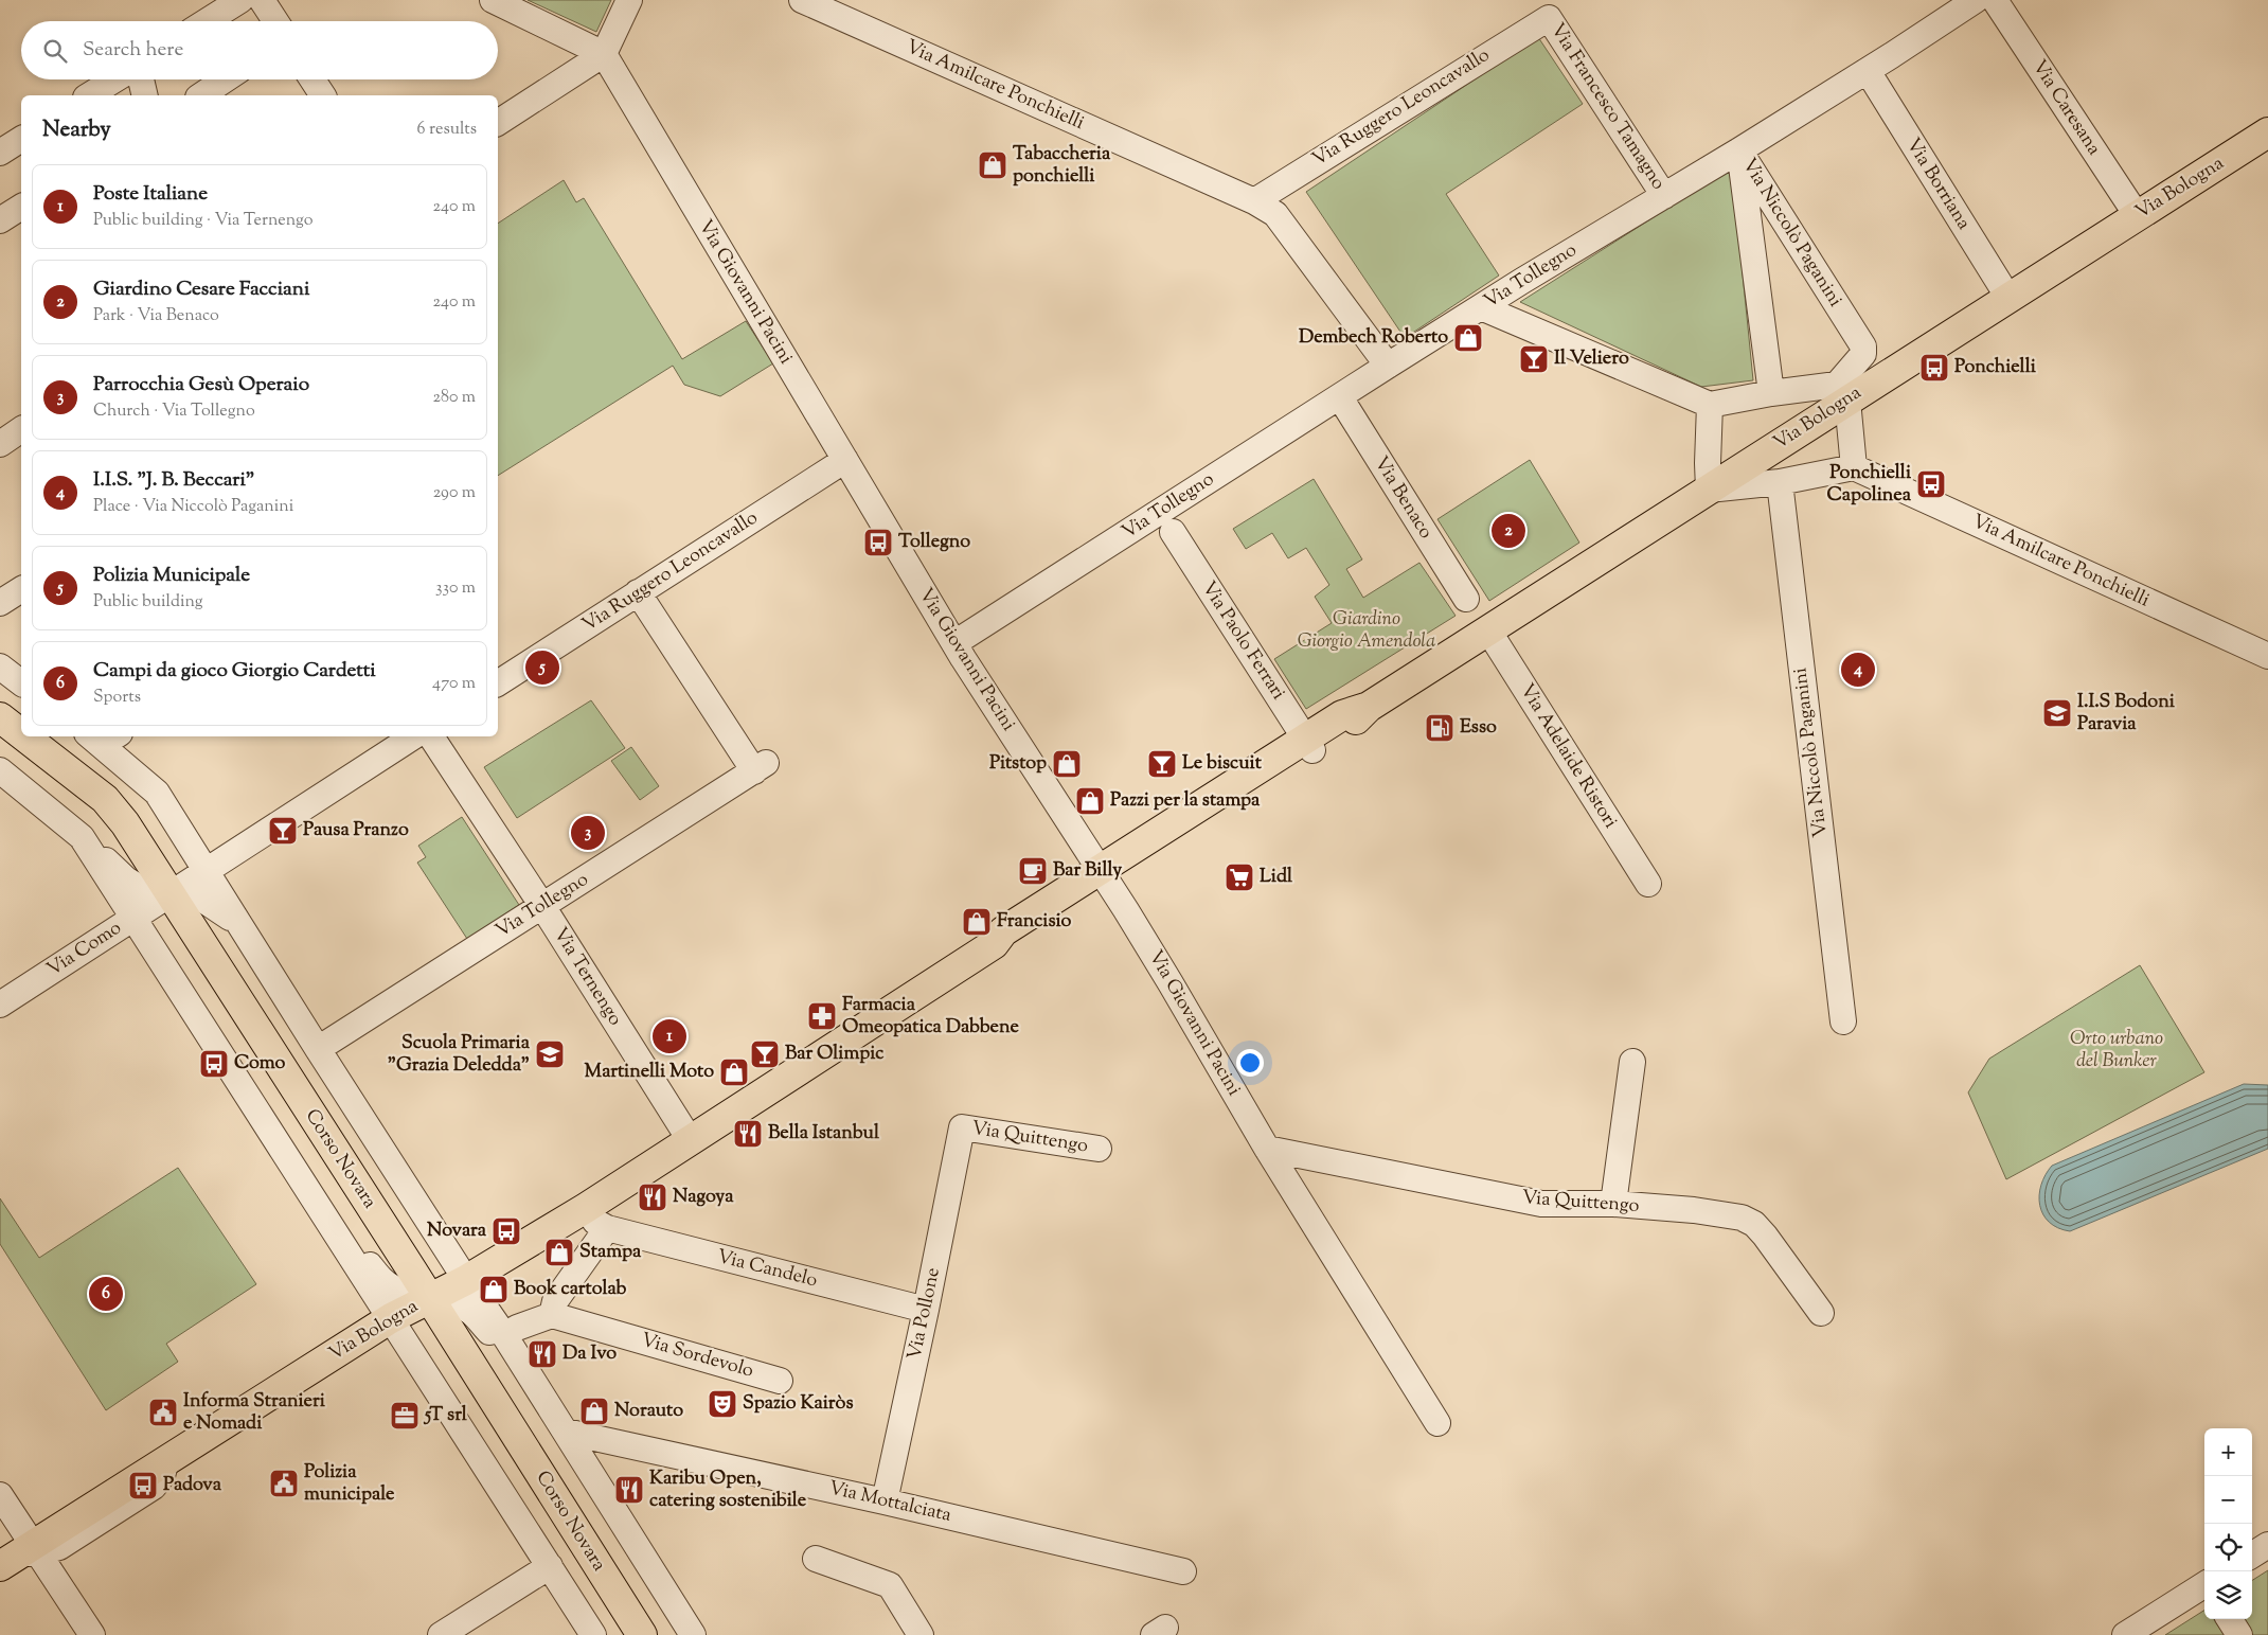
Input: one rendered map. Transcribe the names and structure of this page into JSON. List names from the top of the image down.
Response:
{
  "streets": {
    "main road": ["Via Bologna", "Corso Novara"],
    "street": [
      "Via Amilcare Ponchielli",
      "Via Francesco Tamagno",
      "Via Ruggero Leoncavallo",
      "Via Caresana",
      "Via Borriana",
      "Via Niccolò Paganini",
      "Via Tollegno",
      "Via Giovanni Pacini",
      "Via Benaco",
      "Via Paolo Ferrari",
      "Via Adelaide Ristori",
      "Via Como",
      "Via Ternengo",
      "Via Quittengo",
      "Via Candelo",
      "Via Pollone",
      "Via Sordevolo",
      "Via Mottalciata"
    ]
  },
  "crossings": [
    ["Via Amilcare Ponchielli", "Via Ruggero Leoncavallo"],
    ["Via Amilcare Ponchielli", "Via Tollegno"],
    ["Via Francesco Tamagno", "Via Ruggero Leoncavallo"],
    ["Via Francesco Tamagno", "Via Tollegno"],
    ["Via Ruggero Leoncavallo", "Via Tollegno"],
    ["Via Ruggero Leoncavallo", "Via Giovanni Pacini"],
    ["Via Caresana", "Via Bologna"],
    ["Via Borriana", "Via Bologna"],
    ["Via Borriana", "Via Tollegno"],
    ["Via Bologna", "Via Niccolò Paganini"],
    ["Via Bologna", "Via Giovanni Pacini"],
    ["Via Bologna", "Via Paolo Ferrari"],
    ["Via Bologna", "Via Adelaide Ristori"],
    ["Via Bologna", "Via Ternengo"],
    ["Via Bologna", "Corso Novara"],
    ["Via Niccolò Paganini", "Via Tollegno"],
    ["Via Tollegno", "Via Giovanni Pacini"],
    ["Via Tollegno", "Via Benaco"],
    ["Via Tollegno", "Via Ternengo"],
    ["Via Giovanni Pacini", "Via Quittengo"],
    ["Via Como", "Corso Novara"],
    ["Via Quittengo", "Via Pollone"],
    ["Via Candelo", "Via Pollone"],
    ["Via Pollone", "Via Mottalciata"]
  ],
  "parks": ["Giardino Giorgio Amendola", "Orto urbano del Bunker"],
  "places": {
    "shop": [
      "Tabaccheria ponchielli",
      "Dembech Roberto",
      "Pitstop",
      "Pazzi per la stampa",
      "Francisio",
      "Martinelli Moto",
      "Stampa",
      "Book cartolab",
      "Norauto"
    ],
    "bar": [
      "Il Veliero",
      "Le biscuit",
      "Pausa Pranzo",
      "Bar Olimpic"
    ],
    "bus stop": [
      "Ponchielli",
      "Ponchielli Capolinea",
      "Tollegno",
      "Como",
      "Novara",
      "Padova"
    ],
    "school or university": ["I.I.S Bodoni Paravia", "Scuola Primaria \"Grazia Deledda\""],
    "fuel station": ["Esso"],
    "cafe": ["Bar Billy"],
    "supermarket": ["Lidl"],
    "pharmacy": ["Farmacia Omeopatica Dabbene"],
    "restaurant": [
      "Bella Istanbul",
      "Nagoya",
      "Da Ivo",
      "Karibu Open, catering sostenibile"
    ],
    "theatre": ["Spazio Kairòs"],
    "public building": ["Informa Stranieri e Nomadi", "Polizia municipale"],
    "office": ["5T srl"]
  },
  "page": {
    "search": "Search here",
    "heading": ["Nearby", "6 results"],
    "list": [
      {
        "mark": "1",
        "name": "Poste Italiane",
        "note": "Public building · Via Ternengo",
        "value": "240 m"
      },
      {
        "mark": "2",
        "name": "Giardino Cesare Facciani",
        "note": "Park · Via Benaco",
        "value": "240 m"
      },
      {
        "mark": "3",
        "name": "Parrocchia Gesù Operaio",
        "note": "Church · Via Tollegno",
        "value": "280 m"
      },
      {
        "mark": "4",
        "name": "I.I.S. \"J. B. Beccari\"",
        "note": "Place · Via Niccolò Paganini",
        "value": "290 m"
      },
      {
        "mark": "5",
        "name": "Polizia Municipale",
        "note": "Public building",
        "value": "330 m"
      },
      {
        "mark": "6",
        "name": "Campi da gioco Giorgio Cardetti",
        "note": "Sports",
        "value": "470 m"
      }
    ],
    "pins": [
      "2",
      "5",
      "4",
      "3",
      "1",
      "6"
    ],
    "map_buttons": ["+", "−"]
  }
}
